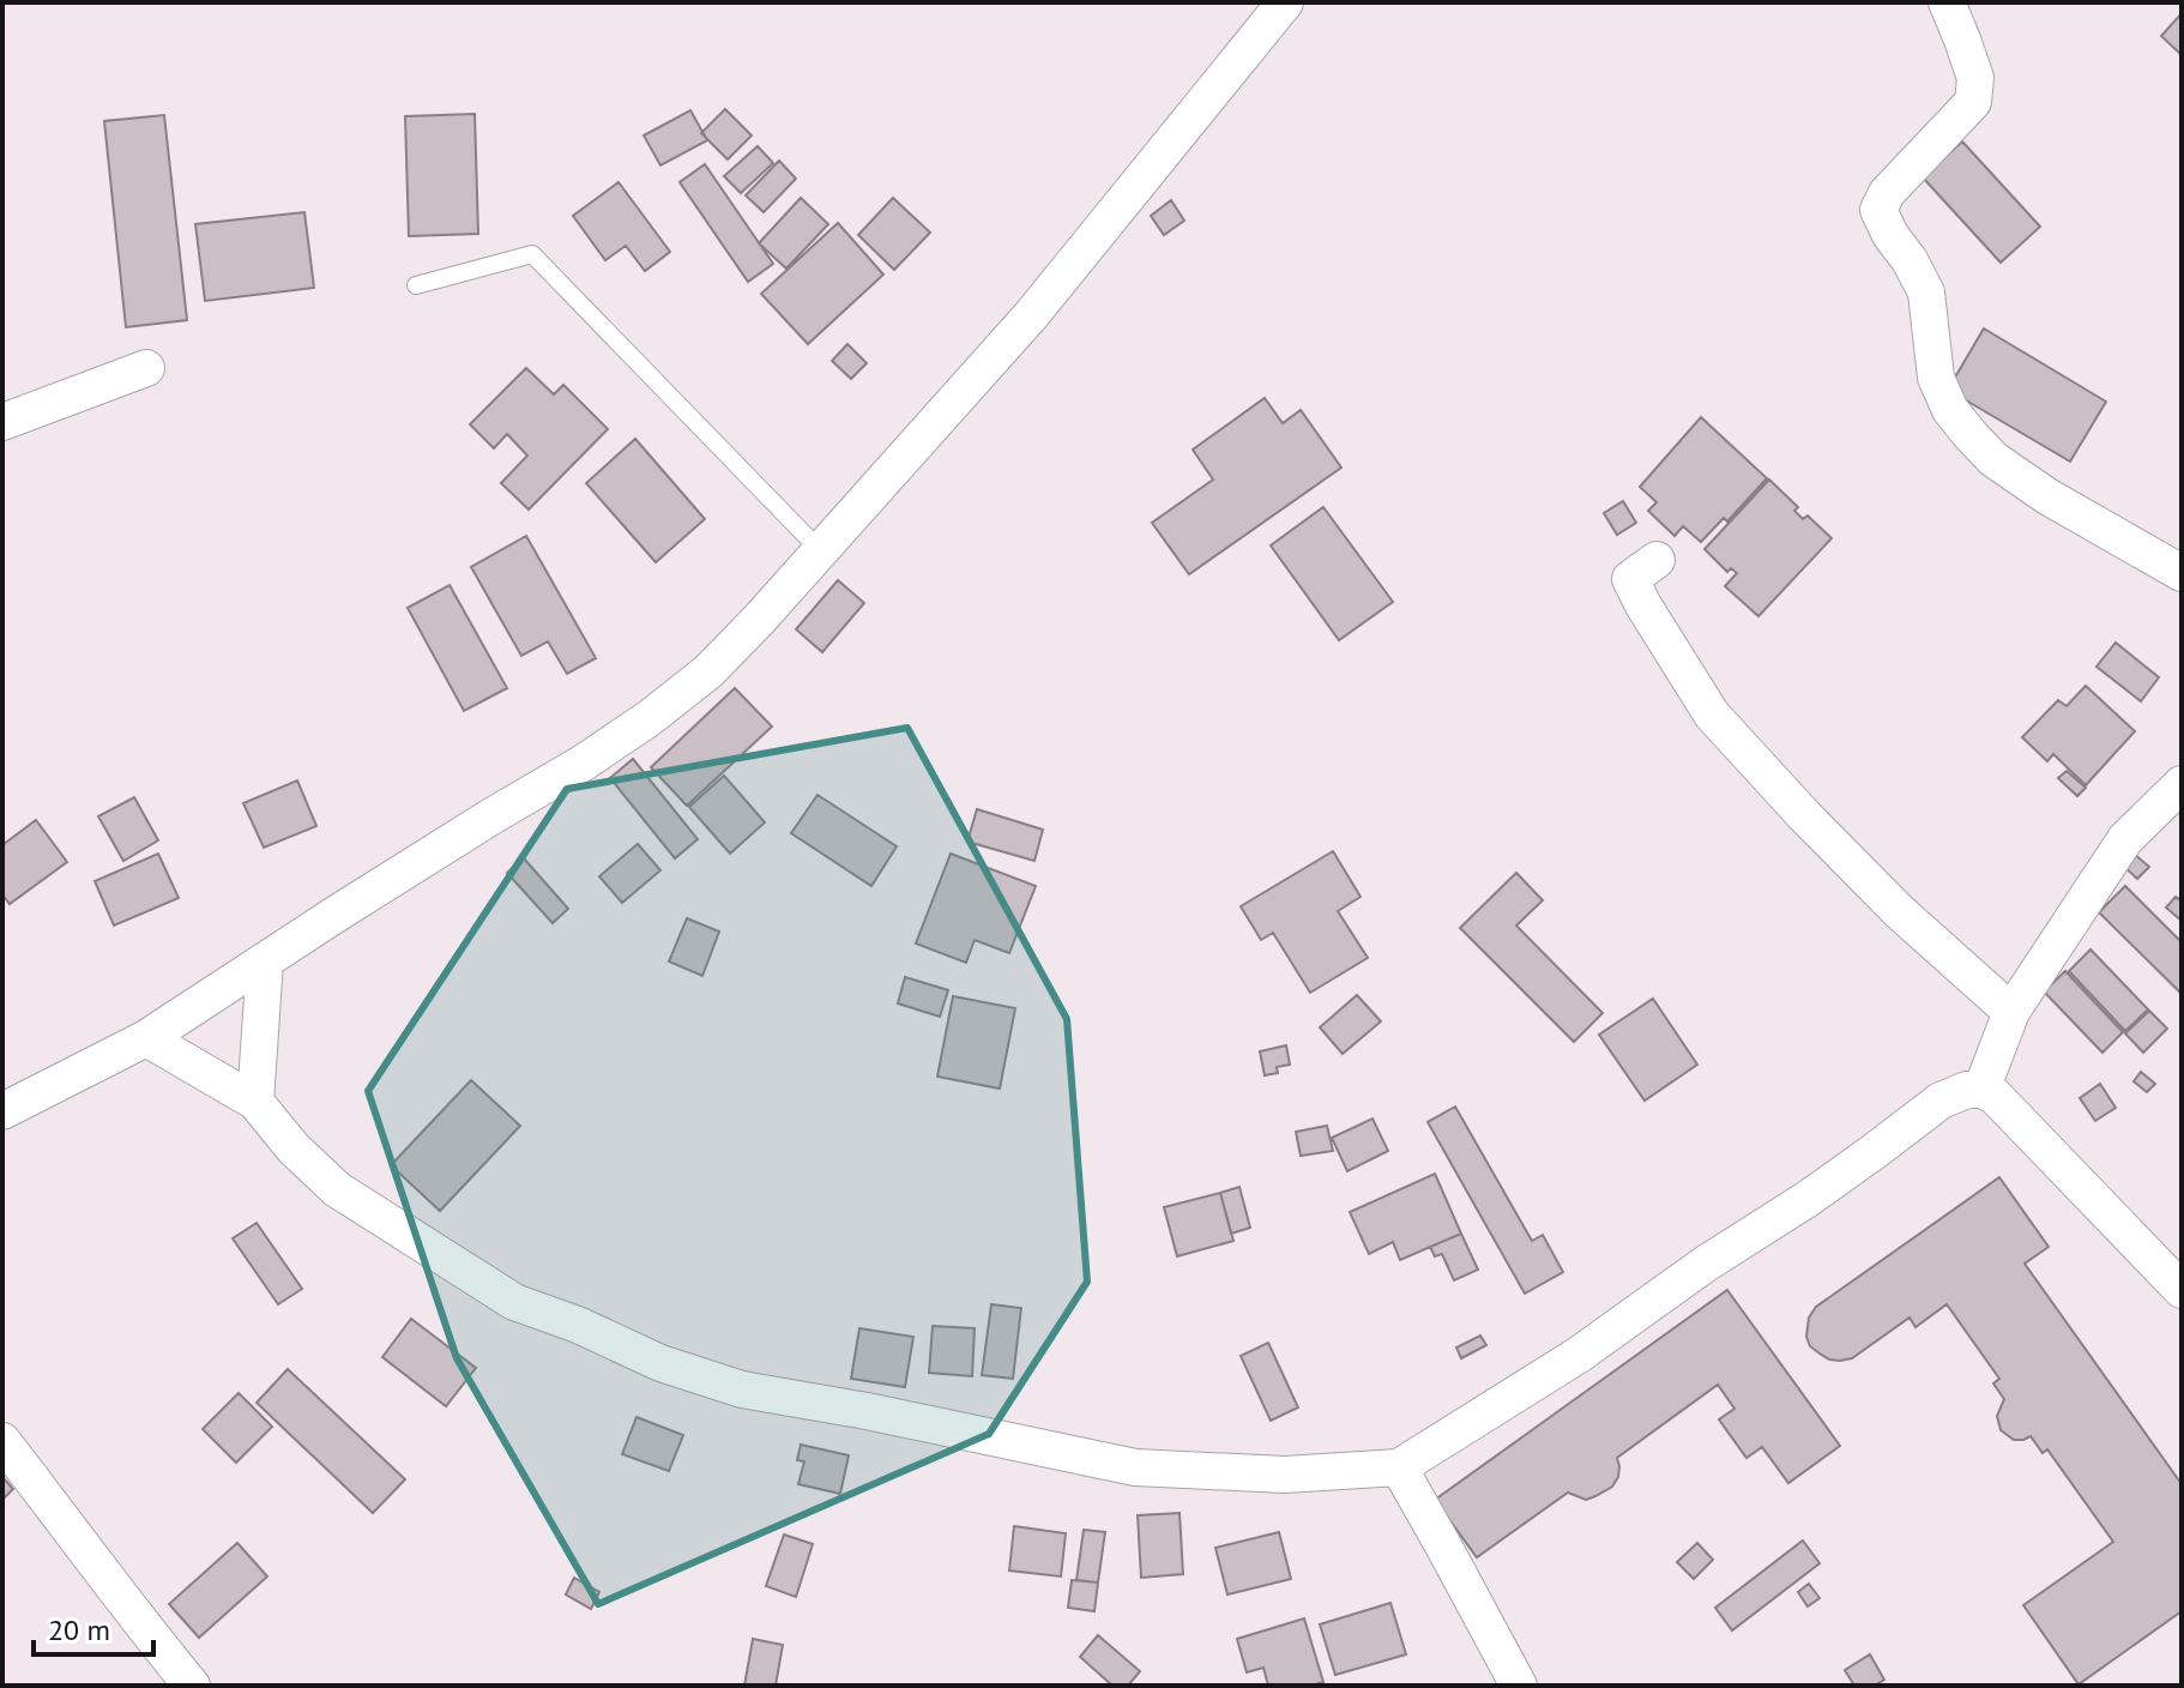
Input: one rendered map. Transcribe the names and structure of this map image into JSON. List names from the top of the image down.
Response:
{
  "scale_bar": "20 m"
}
